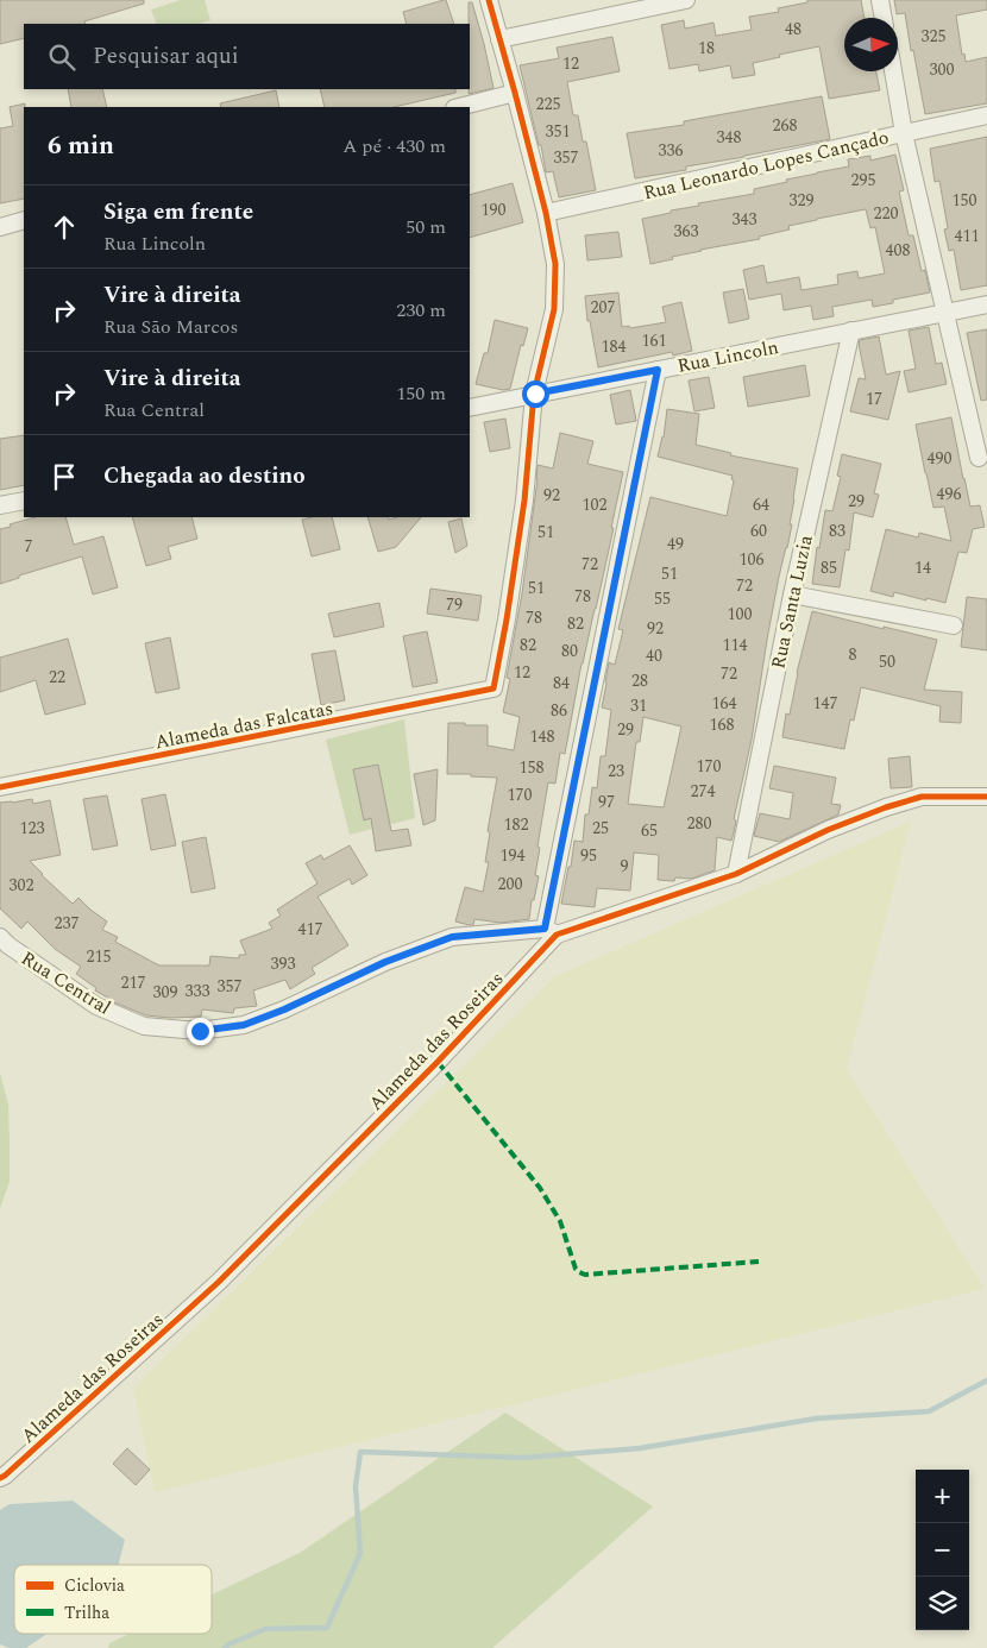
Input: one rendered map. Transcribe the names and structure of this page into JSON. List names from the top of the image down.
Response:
{
  "streets": {
    "street": [
      "Rua Leonardo Lopes Cançado",
      "Rua Lincoln",
      "Rua Santa Luzia",
      "Alameda das Falcatas",
      "Rua Central",
      "Alameda das Roseiras"
    ]
  },
  "crossings": [
    ["Rua Lincoln", "Rua Santa Luzia"],
    ["Rua Lincoln", "Alameda das Falcatas"],
    ["Rua Santa Luzia", "Alameda das Roseiras"],
    ["Rua Central", "Alameda das Roseiras"]
  ],
  "house_numbers": [
    "48",
    "325",
    "18",
    "12",
    "300",
    "225",
    "268",
    "351",
    "348",
    "336",
    "357",
    "295",
    "329",
    "150",
    "190",
    "220",
    "343",
    "363",
    "411",
    "408",
    "207",
    "161",
    "184",
    "17",
    "490",
    "496",
    "92",
    "29",
    "102",
    "64",
    "60",
    "83",
    "51",
    "49",
    "7",
    "106",
    "72",
    "85",
    "14",
    "51",
    "72",
    "51",
    "78",
    "55",
    "79",
    "100",
    "78",
    "82",
    "92",
    "82",
    "114",
    "80",
    "8",
    "40",
    "50",
    "12",
    "72",
    "22",
    "28",
    "84",
    "164",
    "147",
    "31",
    "86",
    "168",
    "29",
    "148",
    "170",
    "158",
    "23",
    "274",
    "170",
    "97",
    "280",
    "182",
    "123",
    "25",
    "65",
    "194",
    "95",
    "9",
    "200",
    "302",
    "237",
    "417",
    "215",
    "393",
    "217",
    "357",
    "333",
    "309"
  ],
  "legend": ["Ciclovia", "Trilha"],
  "north": "right",
  "page": {
    "search": "Pesquisar aqui",
    "heading": ["6 min", "A pé · 430 m"],
    "list": [
      ["Siga em frente", "Rua Lincoln", "50 m"],
      ["Vire à direita", "Rua São Marcos", "230 m"],
      ["Vire à direita", "Rua Central", "150 m"],
      "Chegada ao destino"
    ],
    "map_buttons": ["+", "−"]
  }
}
